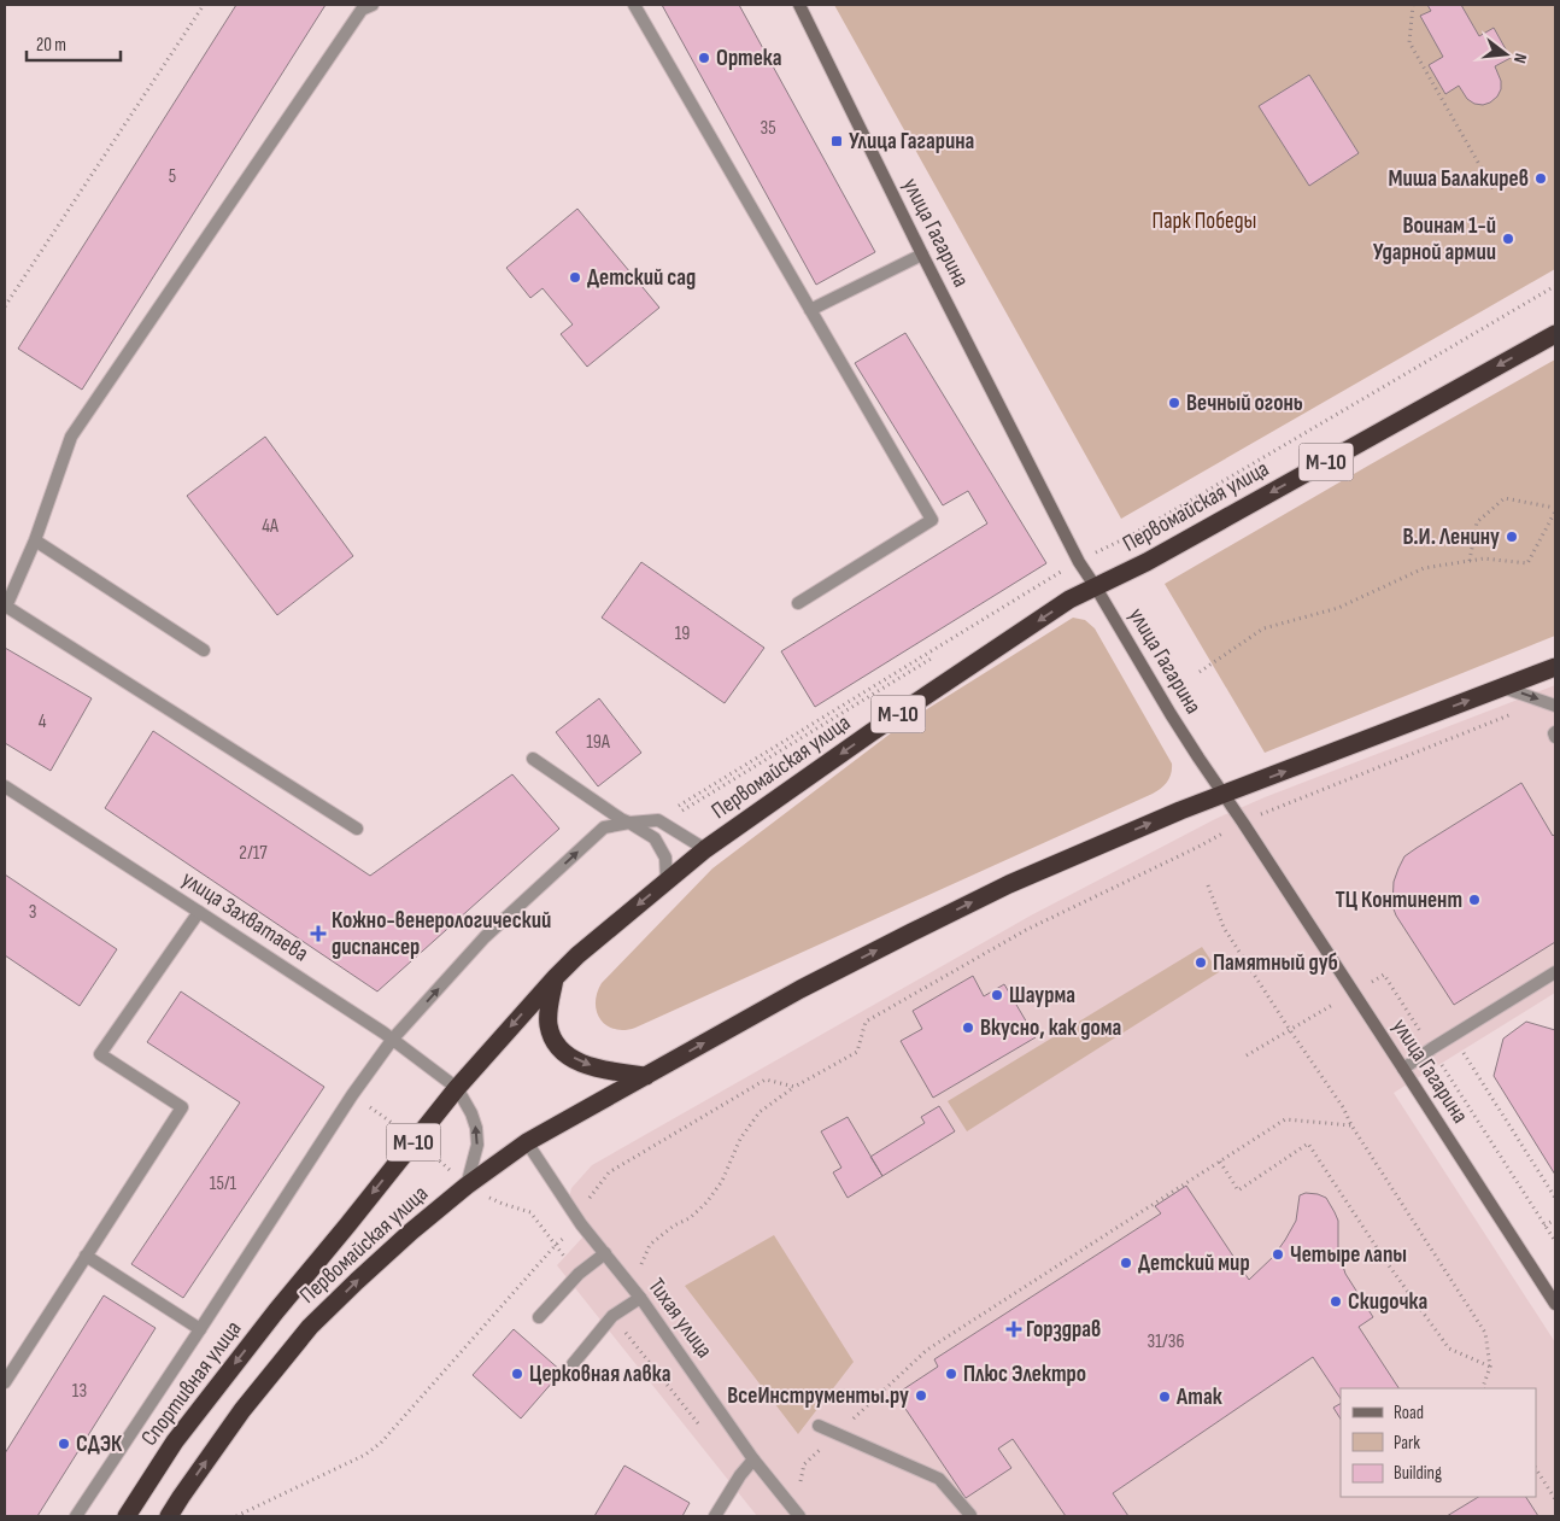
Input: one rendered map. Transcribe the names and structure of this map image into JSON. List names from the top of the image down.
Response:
{
  "streets": {
    "highway": ["М-10", "Первомайская улица", "Спортивная улица"],
    "street": ["улица Гагарина", "улица Захватаева", "Тихая улица"]
  },
  "crossings": [
    ["улица Гагарина", "Первомайская улица"],
    ["Первомайская улица", "улица Захватаева"],
    ["Первомайская улица", "Тихая улица"],
    ["Первомайская улица", "Спортивная улица"]
  ],
  "one_way": ["Спортивная улица"],
  "parks": ["Парк Победы"],
  "places": {
    "other": [
      "Ортека",
      "Миша Балакирев",
      "Воинам 1-й Ударной армии",
      "Детский сад",
      "Вечный огонь",
      "В.И. Ленину",
      "ТЦ Континент",
      "Памятный дуб",
      "Шаурма",
      "Вкусно, как дома",
      "Четыре лапы",
      "Детский мир",
      "Скидочка",
      "Церковная лавка",
      "Плюс Электро",
      "ВсеИнструменты.ру",
      "Атак",
      "СДЭК"
    ],
    "transit": ["Улица Гагарина"],
    "health": ["Кожно-венерологический диспансер", "Горздрав"]
  },
  "house_numbers": [
    "35",
    "5",
    "4А",
    "19",
    "4",
    "19А",
    "2/17",
    "3",
    "15/1",
    "31/36",
    "13"
  ],
  "legend": ["Road", "Park", "Building"],
  "scale_bar": "20 m",
  "north": "right"
}
